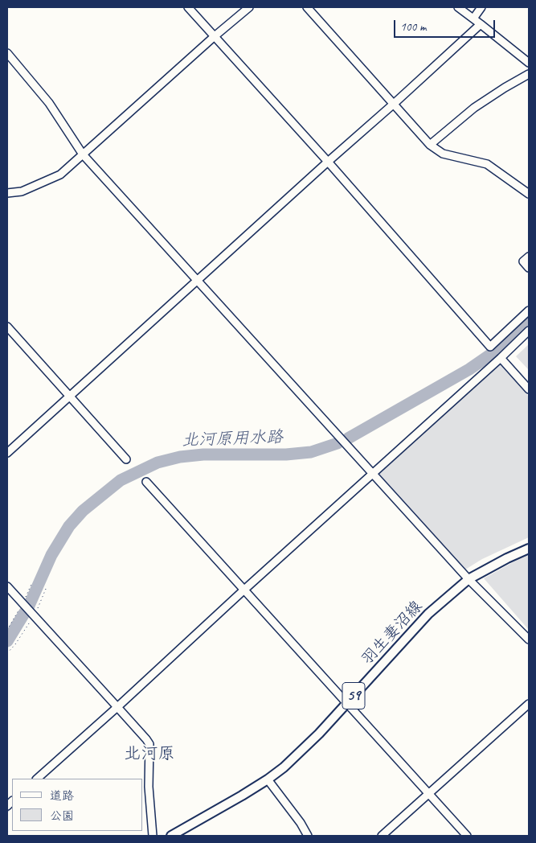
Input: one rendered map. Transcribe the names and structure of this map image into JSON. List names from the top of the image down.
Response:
{
  "streets": {
    "main road": ["羽生妻沼線", "59"]
  },
  "districts": ["北河原"],
  "water": ["北河原用水路"],
  "legend": ["道路", "公園"],
  "scale_bar": "100 m"
}
